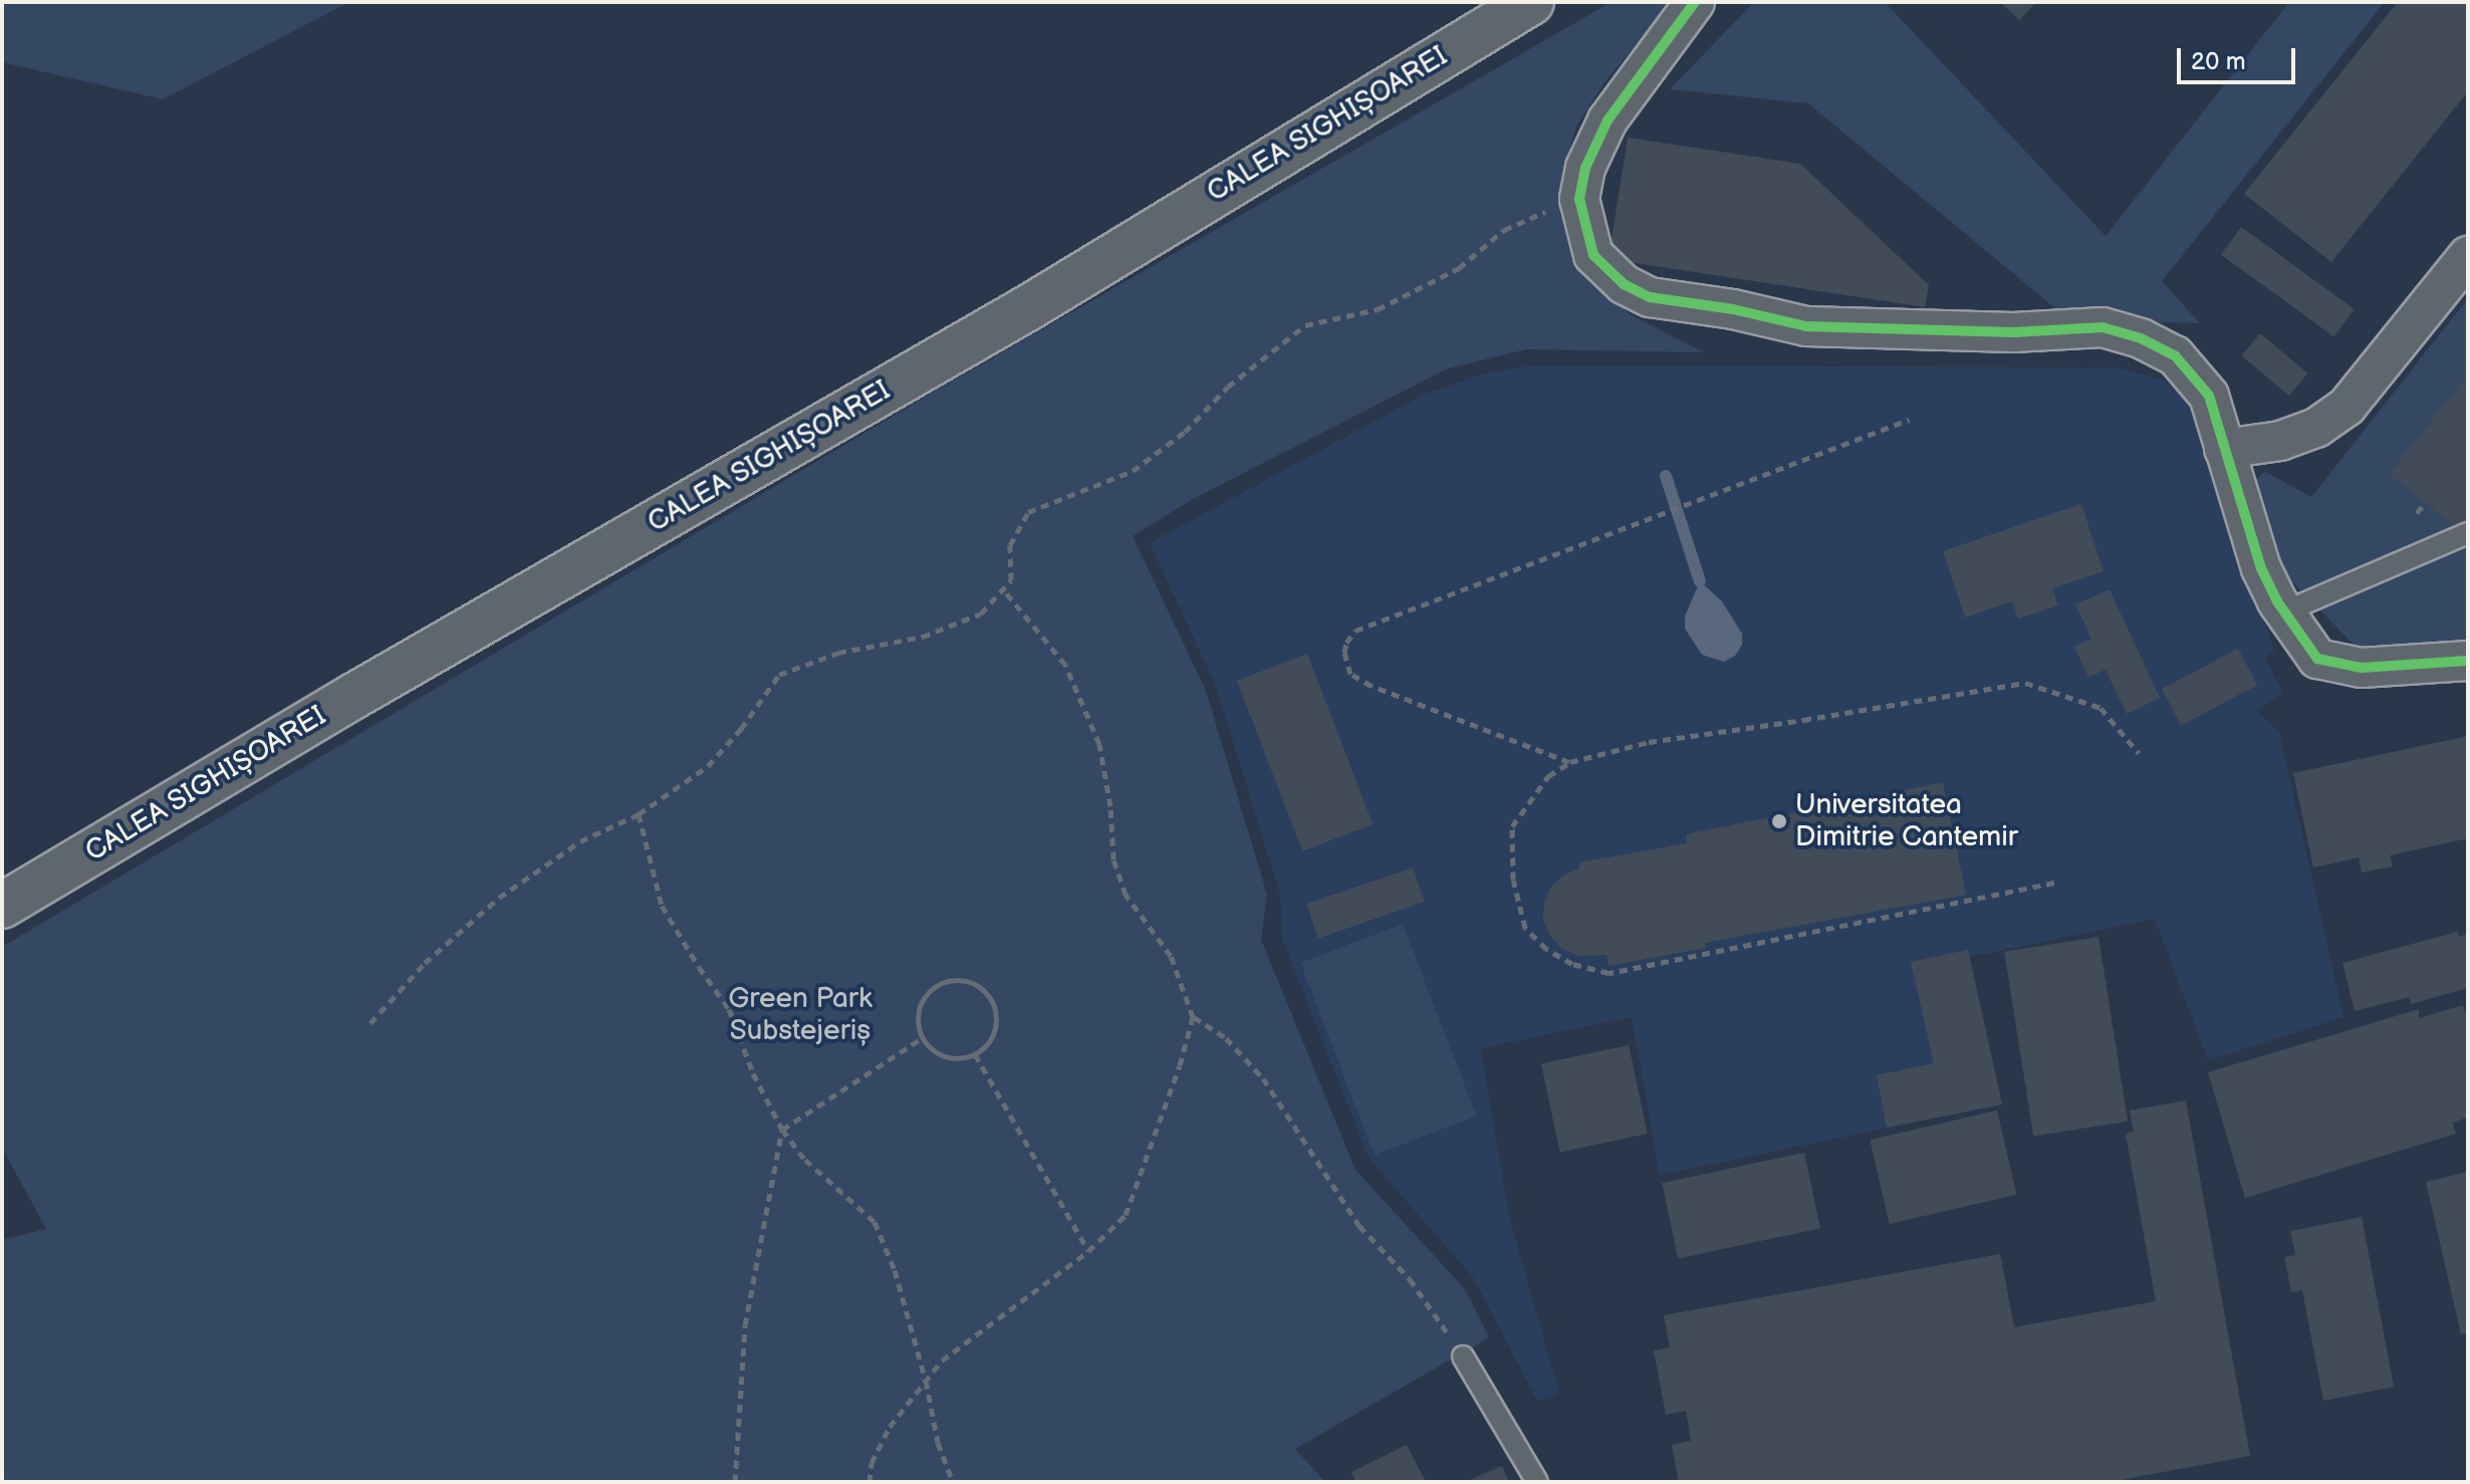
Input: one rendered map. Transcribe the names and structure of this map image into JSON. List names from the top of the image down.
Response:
{
  "streets": {
    "main road": ["CALEA SIGHIȘOAREI"]
  },
  "parks": ["Green Park Substejeriș"],
  "places": ["Universitatea Dimitrie Cantemir"],
  "scale_bar": "20 m"
}
